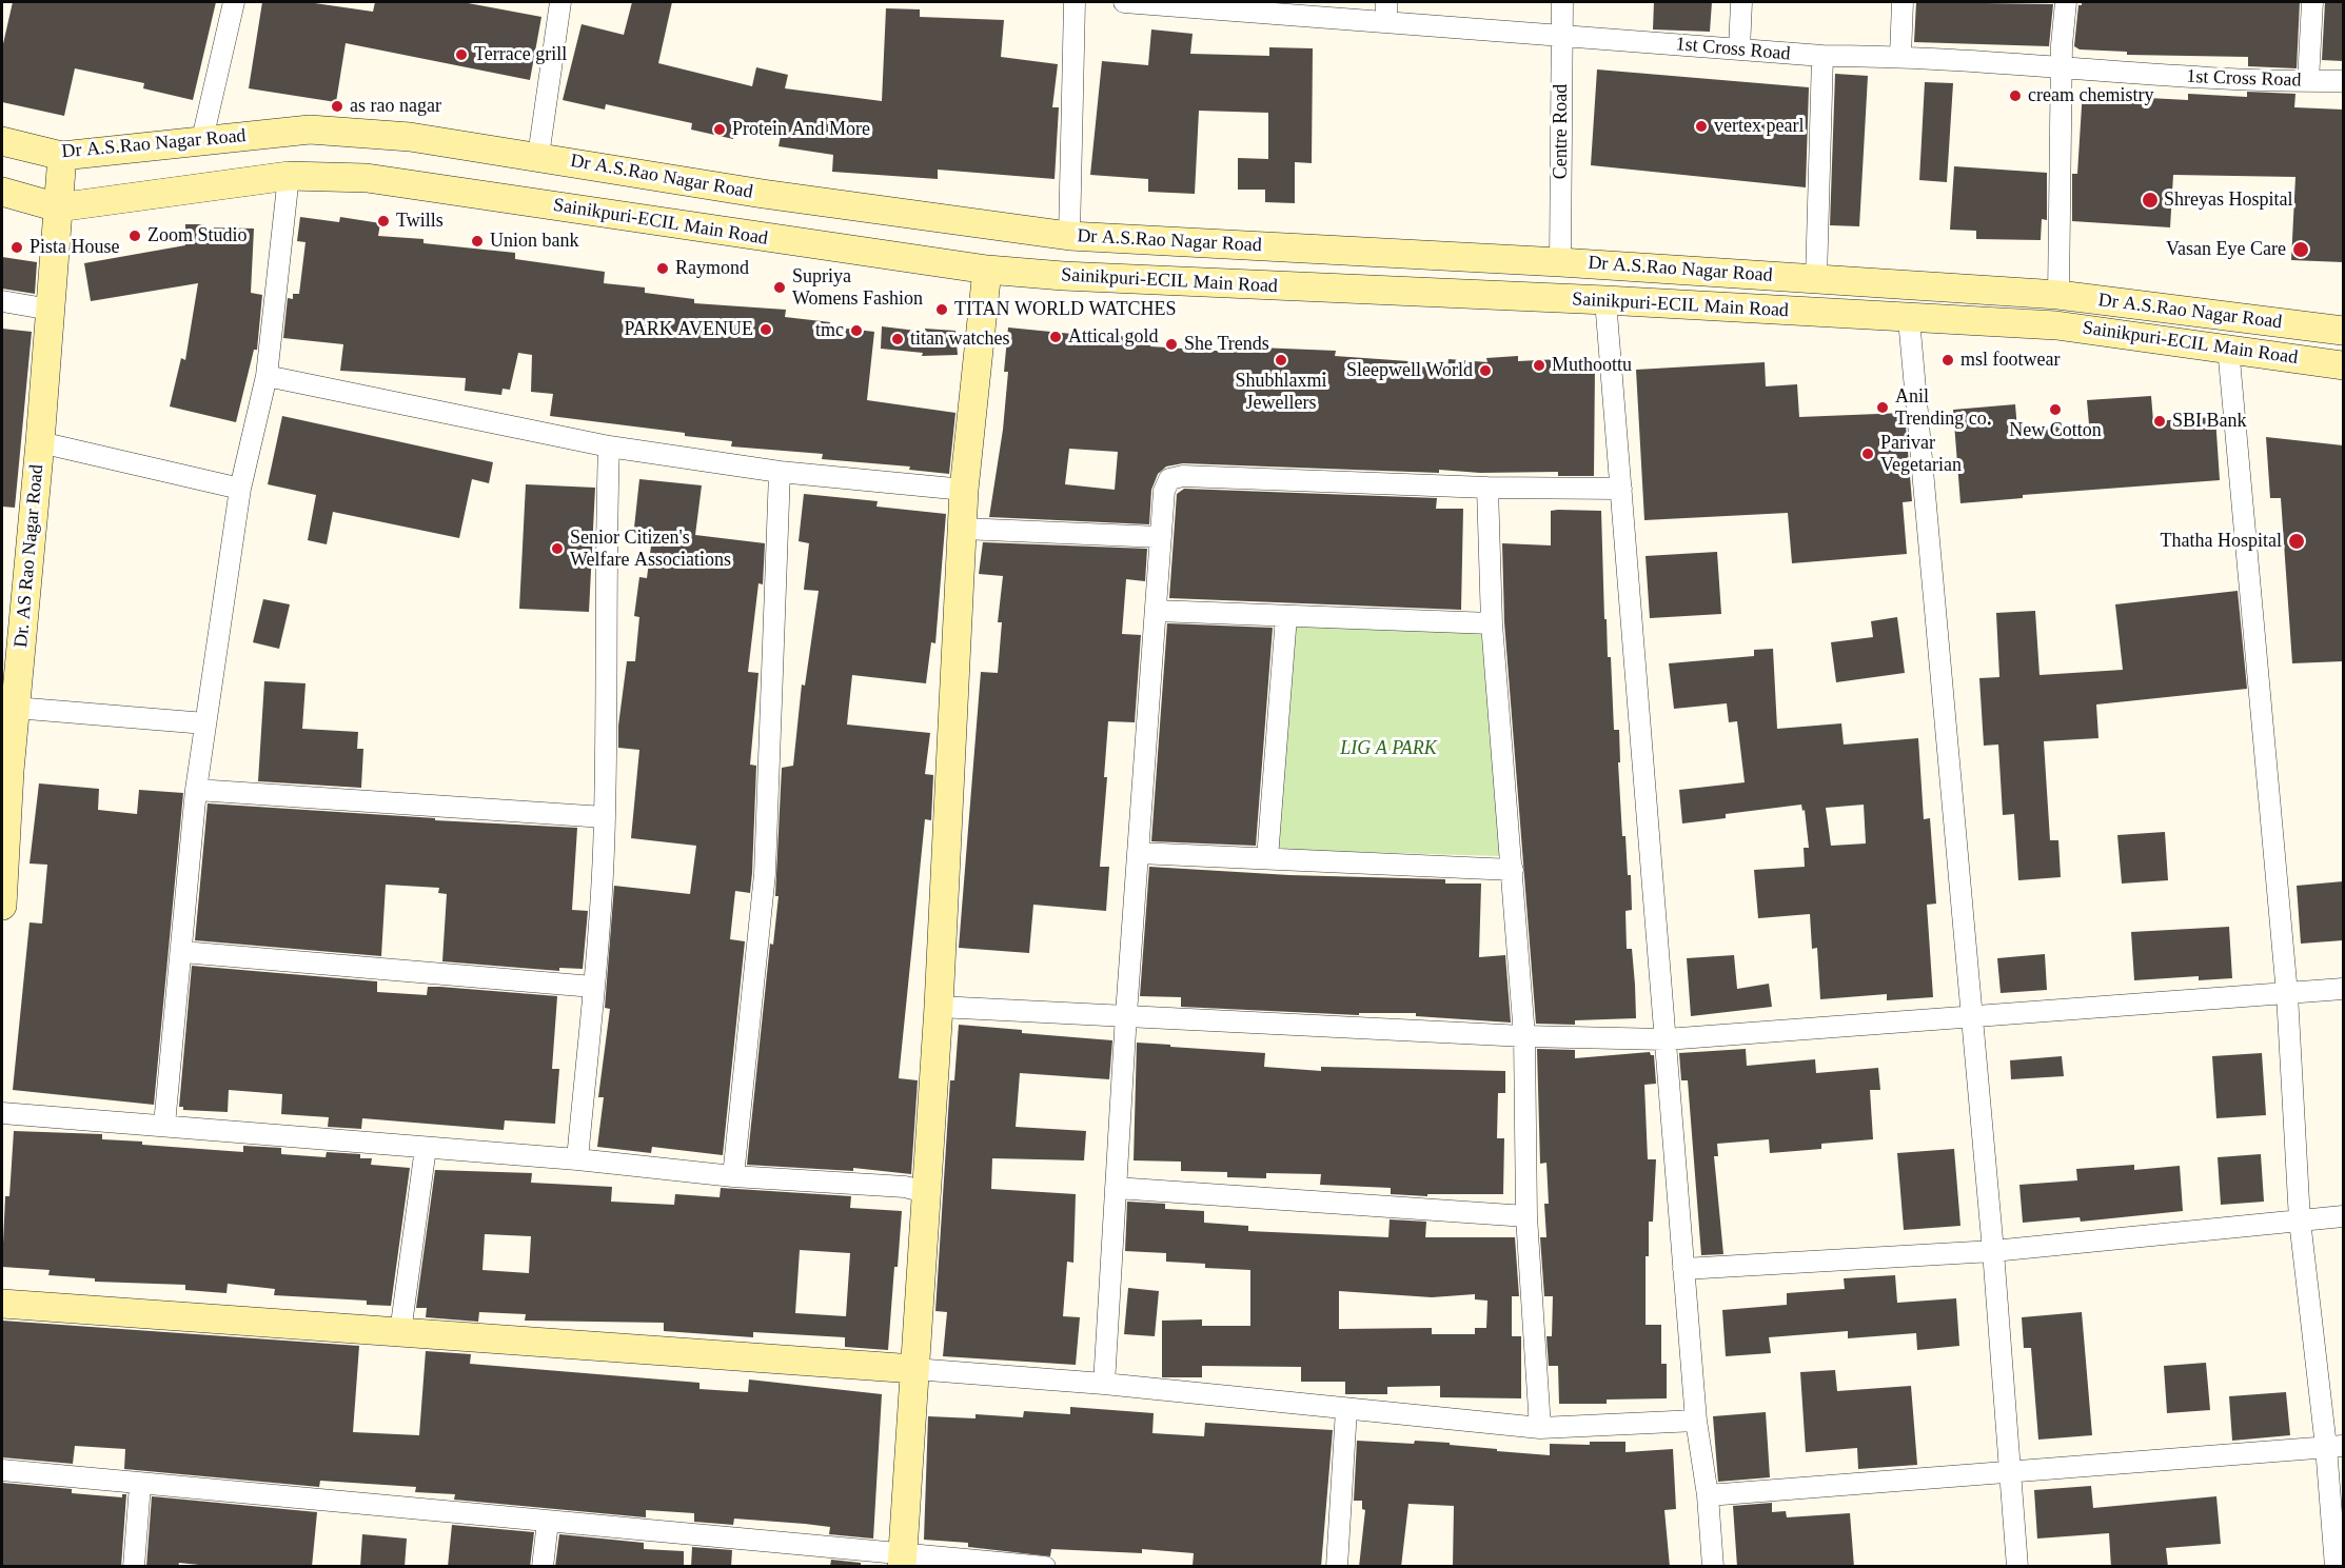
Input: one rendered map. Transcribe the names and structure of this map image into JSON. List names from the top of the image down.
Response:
{
  "streets": {
    "main road": ["Dr A.S.Rao Nagar Road", "Sainikpuri-ECIL Main Road", "Dr. AS Rao Nagar Road"],
    "street": ["1st Cross Road", "Centre Road"]
  },
  "crossings": [
    ["1st Cross Road", "Centre Road"],
    ["Centre Road", "Dr A.S.Rao Nagar Road"],
    ["Dr A.S.Rao Nagar Road", "Dr. AS Rao Nagar Road"],
    ["Sainikpuri-ECIL Main Road", "Dr. AS Rao Nagar Road"]
  ],
  "parks": ["LIG A PARK"],
  "places": [
    "Terrace grill",
    "cream chemistry",
    "as rao nagar",
    "vertex pearl",
    "Protein And More",
    "Shreyas Hospital",
    "Twills",
    "Zoom Studio",
    "Union bank",
    "Pista House",
    "Vasan Eye Care",
    "Raymond",
    "Supriya Womens Fashion",
    "TITAN WORLD WATCHES",
    "PARK AVENUE",
    "tmc",
    "Attical gold",
    "titan watches",
    "She Trends",
    "Shubhlaxmi Jewellers",
    "msl footwear",
    "Muthoottu",
    "Sleepwell World",
    "Anil Trending co.",
    "New Cotton",
    "SBI Bank",
    "Parivar Vegetarian",
    "Thatha Hospital",
    "Senior Citizen's Welfare Associations"
  ]
}
